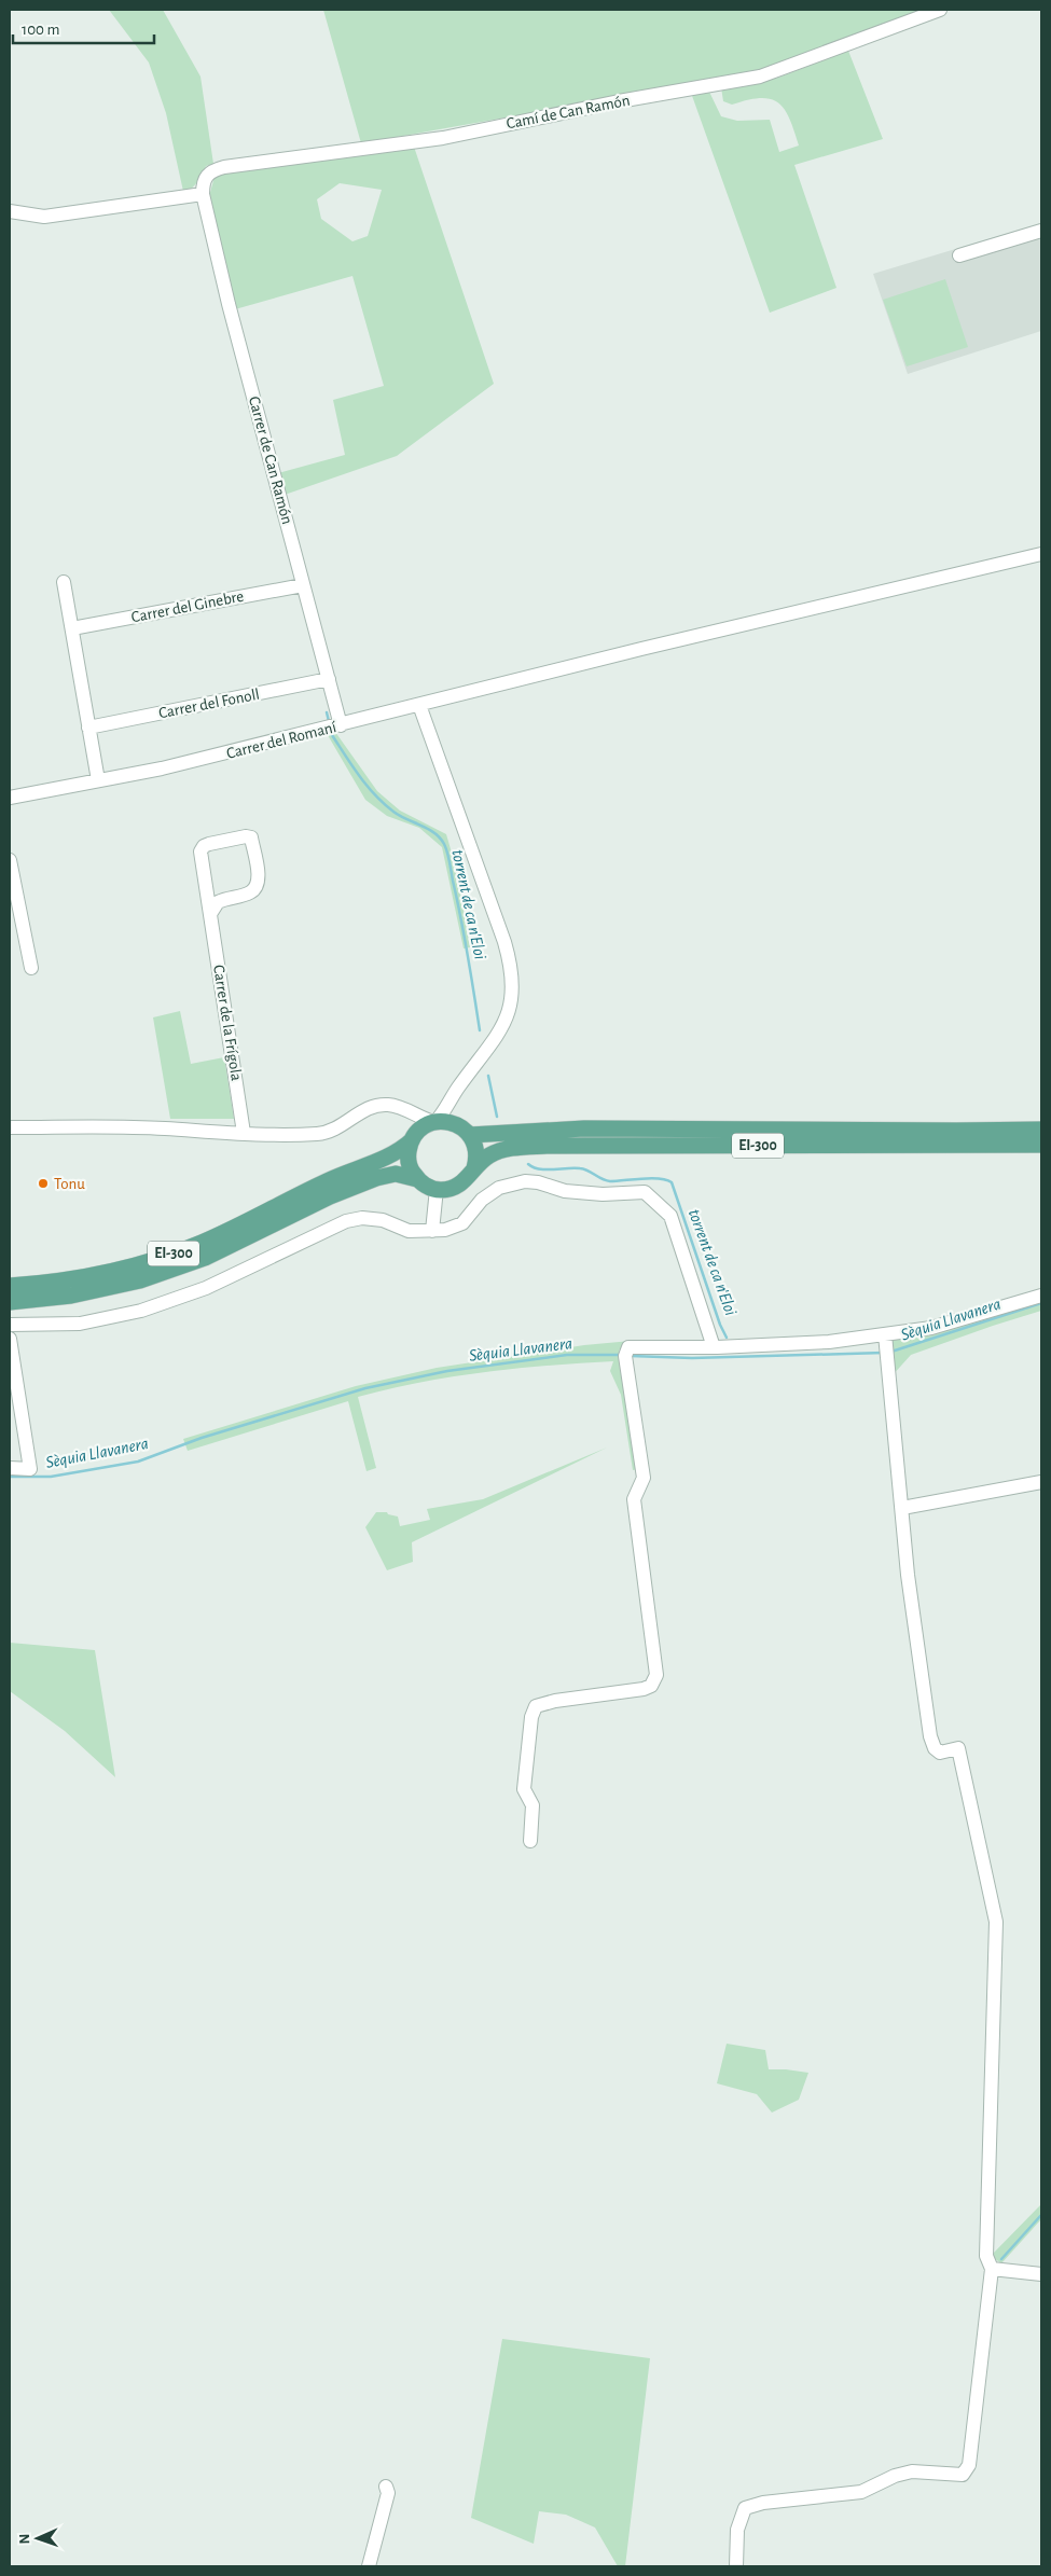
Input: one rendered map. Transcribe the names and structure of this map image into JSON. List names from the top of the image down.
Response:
{
  "streets": {
    "main road": ["EI-300"],
    "street": [
      "Camí de Can Ramón",
      "Carrer de Can Ramón",
      "Carrer del Ginebre",
      "Carrer del Fonoll",
      "Carrer del Romaní",
      "Carrer de la Frígola"
    ]
  },
  "crossings": [
    ["Camí de Can Ramón", "Carrer de Can Ramón"],
    ["Carrer de Can Ramón", "Carrer del Ginebre"],
    ["Carrer de Can Ramón", "Carrer del Fonoll"],
    ["Carrer de Can Ramón", "Carrer del Romaní"]
  ],
  "water": ["torrent de ca n'Eloi", "Sèquia Llavanera"],
  "places": ["Tonu"],
  "scale_bar": "100 m",
  "north": "left"
}
